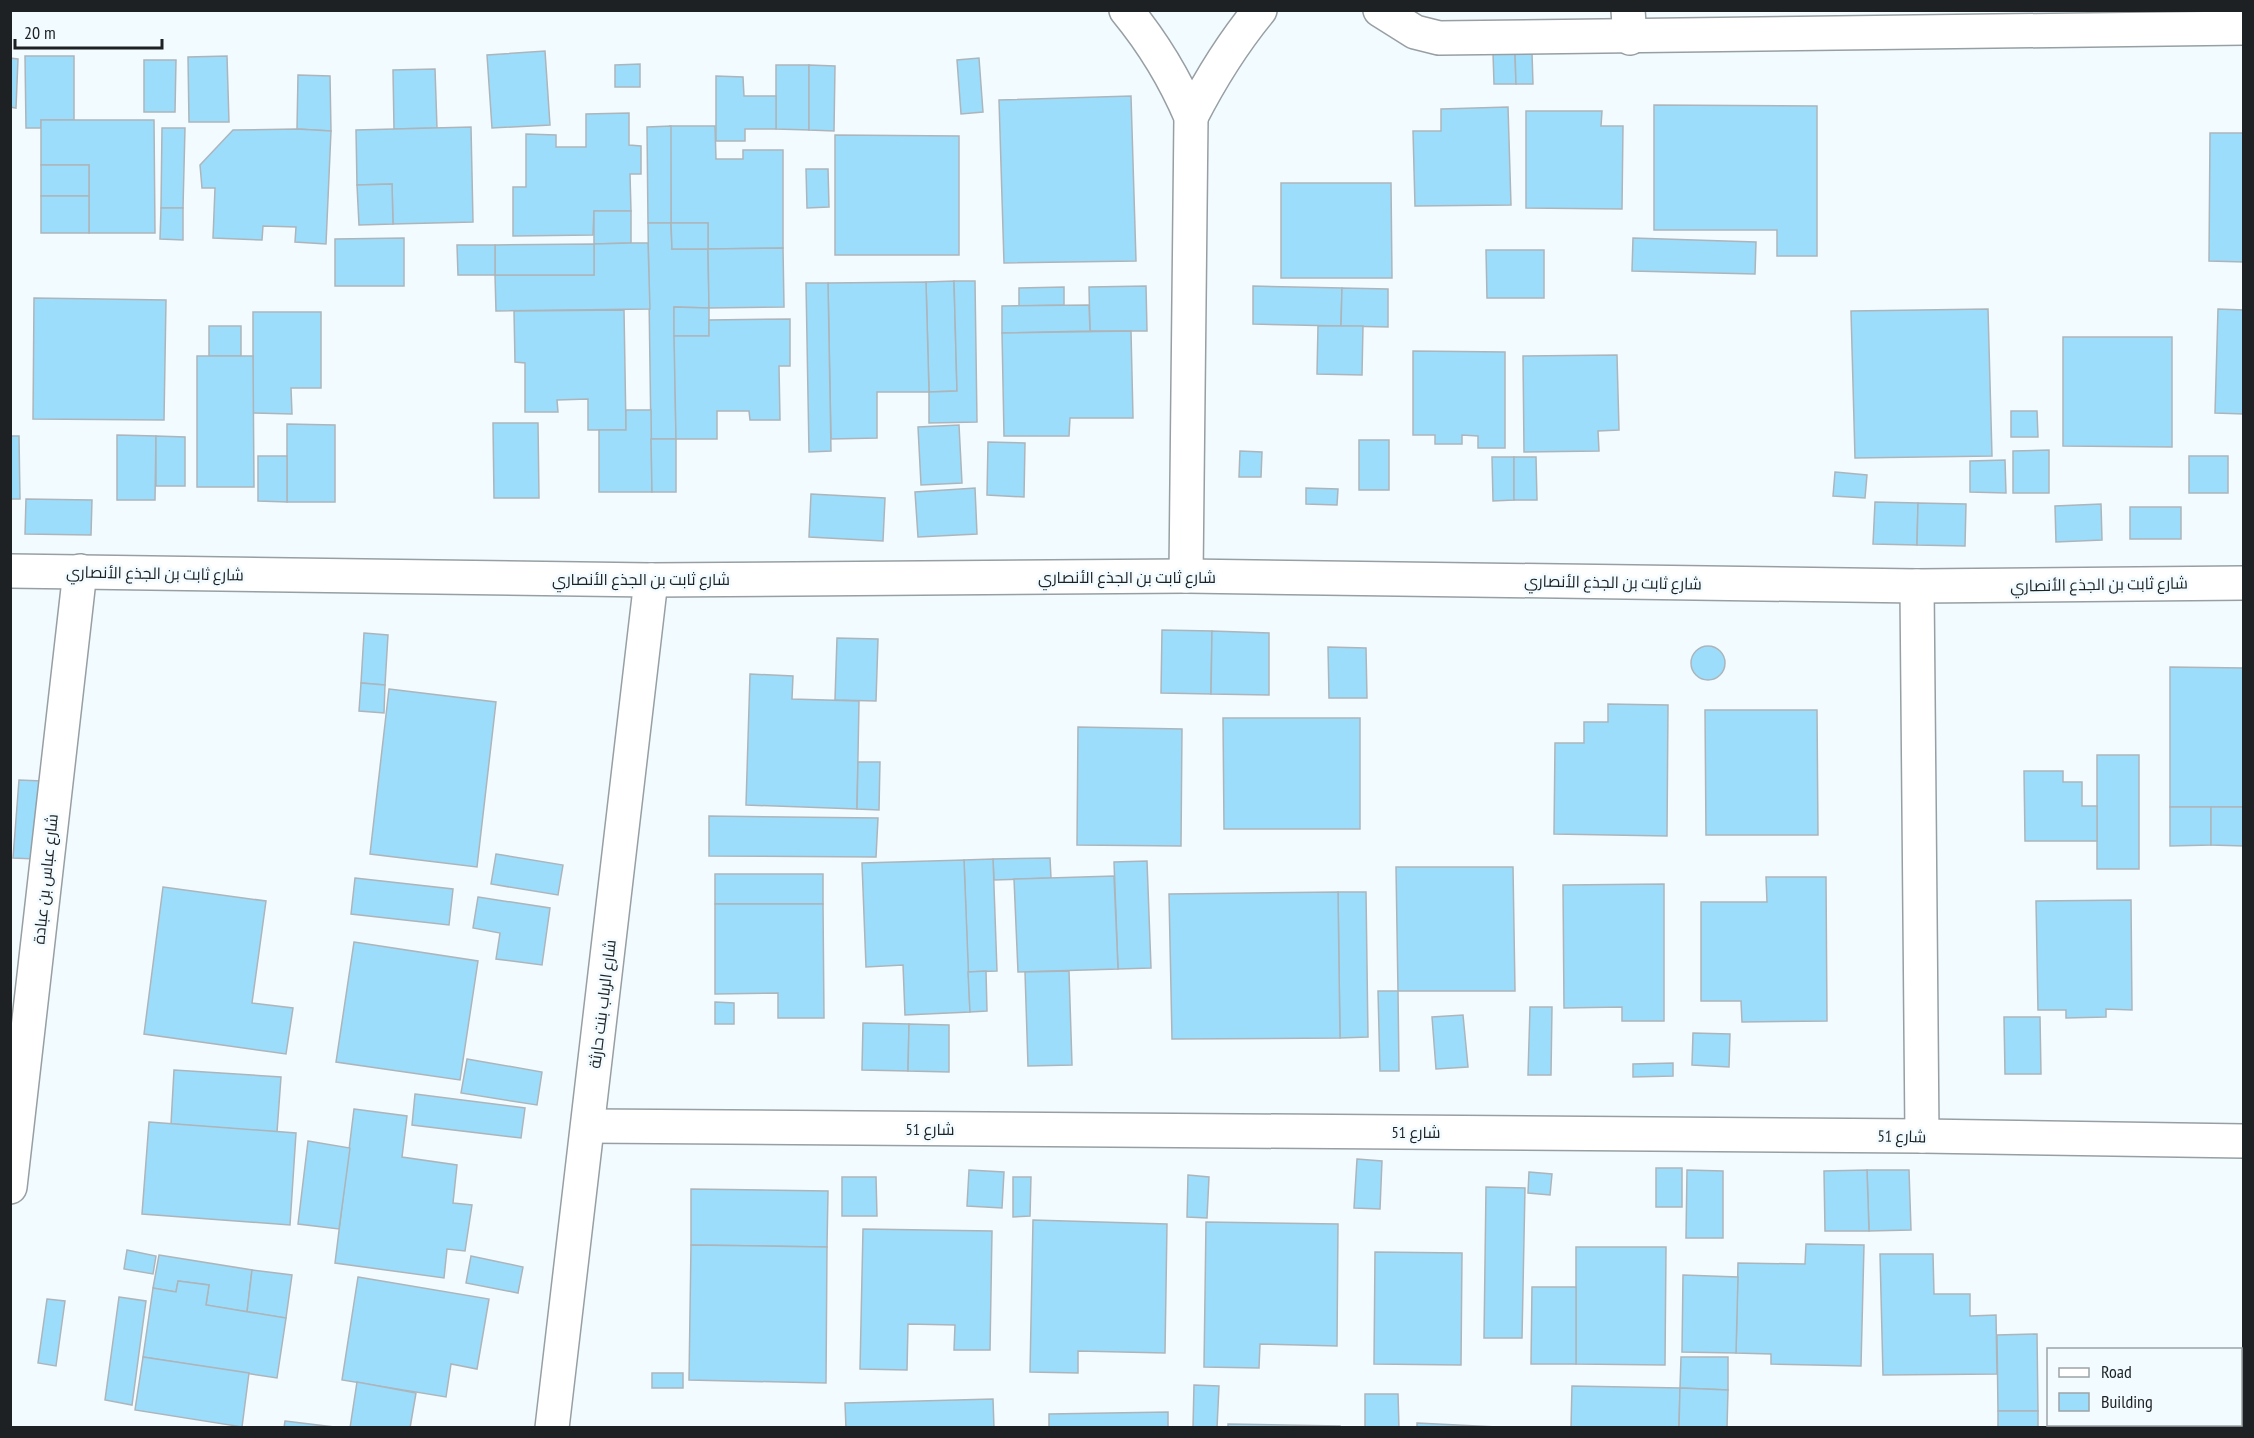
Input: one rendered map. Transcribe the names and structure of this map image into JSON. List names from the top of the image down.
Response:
{
  "streets": {
    "street": [
      "شارع ثابت بن الجذع الأنصاري",
      "شارع عباس بن عبادة",
      "شارع الرباب بنت حارثة",
      "شارع 51"
    ]
  },
  "crossings": [
    ["شارع ثابت بن الجذع الأنصاري", "شارع عباس بن عبادة"],
    ["شارع ثابت بن الجذع الأنصاري", "شارع الرباب بنت حارثة"],
    ["شارع الرباب بنت حارثة", "شارع 51"]
  ],
  "legend": ["Road", "Building"],
  "scale_bar": "20 m"
}
